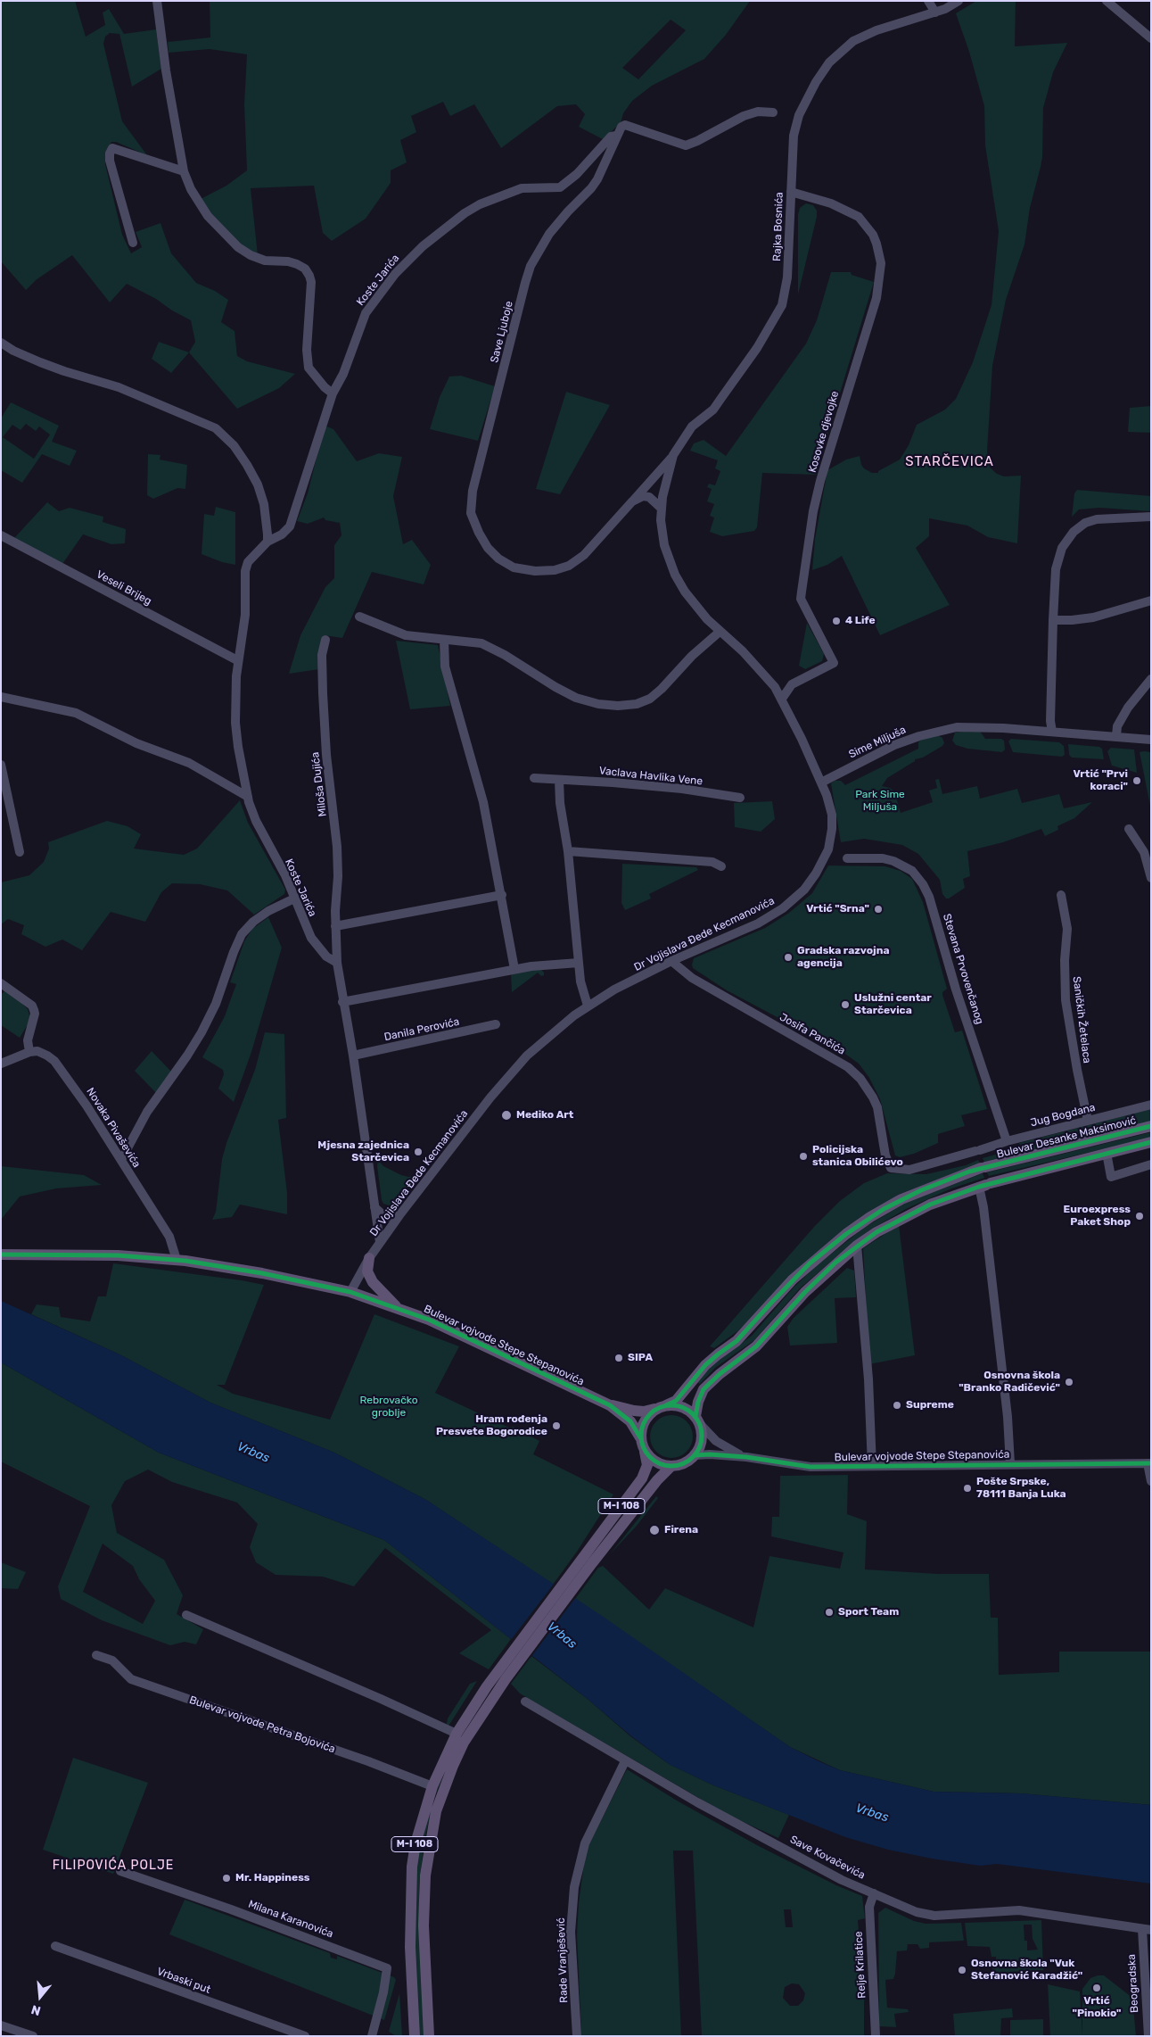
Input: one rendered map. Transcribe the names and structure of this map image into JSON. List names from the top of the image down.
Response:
{
  "streets": {
    "main road": ["Bulevar Desanke Maksimović", "Bulevar vojvode Stepe Stepanovića", "M-I 108"],
    "street": [
      "Rajka Bosnića",
      "Koste Jarića",
      "Save Ljuboje",
      "Kosovke djevojke",
      "Veseli Brijeg",
      "Sime Miljuša",
      "Vaclava Havlika Vene",
      "Miloša Dujića",
      "Dr Vojislava Đede Kecmanovića",
      "Stevana Prvovenčanog",
      "Saničkih Žetelaca",
      "Danila Perovića",
      "Josifa Pančića",
      "Jug Bogdana",
      "Novaka Pivaševića",
      "Bulevar vojvode Petra Bojovića",
      "Save Kovačevića",
      "Milana Karanovića",
      "Rade Vranješević",
      "Relje Krilatice",
      "Vrbaski put",
      "Beogradska"
    ]
  },
  "crossings": [
    ["Rajka Bosnića", "Save Ljuboje"],
    ["Rajka Bosnića", "Kosovke djevojke"],
    ["Rajka Bosnića", "Dr Vojislava Đede Kecmanovića"],
    ["Koste Jarića", "Save Ljuboje"],
    ["Koste Jarića", "Veseli Brijeg"],
    ["Koste Jarića", "Miloša Dujića"],
    ["Kosovke djevojke", "Dr Vojislava Đede Kecmanovića"],
    ["Sime Miljuša", "Dr Vojislava Đede Kecmanovića"],
    ["Dr Vojislava Đede Kecmanovića", "Josifa Pančića"],
    ["Dr Vojislava Đede Kecmanovića", "Bulevar vojvode Stepe Stepanovića"],
    ["Stevana Prvovenčanog", "Jug Bogdana"],
    ["Saničkih Žetelaca", "Jug Bogdana"],
    ["Josifa Pančića", "Jug Bogdana"],
    ["Novaka Pivaševića", "Bulevar vojvode Stepe Stepanovića"],
    ["Bulevar Desanke Maksimović", "Bulevar vojvode Stepe Stepanovića"],
    ["Bulevar Desanke Maksimović", "M-I 108"],
    ["Bulevar vojvode Stepe Stepanovića", "M-I 108"],
    ["M-I 108", "Bulevar vojvode Petra Bojovića"],
    ["Save Kovačevića", "Rade Vranješević"],
    ["Save Kovačevića", "Relje Krilatice"],
    ["Save Kovačevića", "Beogradska"]
  ],
  "districts": ["STARČEVICA", "FILIPOVIĆA POLJE"],
  "water": ["Vrbas"],
  "parks": ["Park Sime Miljuša", "Rebrovačko groblje"],
  "places": [
    "4 Life",
    "Vrtić \"Prvi koraci\"",
    "Vrtić \"Srna\"",
    "Gradska razvojna agencija",
    "Uslužni centar Starčevica",
    "Mediko Art",
    "Mjesna zajednica Starčevica",
    "Policijska stanica Obilićevo",
    "Euroexpress Paket Shop",
    "SIPA",
    "Osnovna škola \"Branko Radičević\"",
    "Supreme",
    "Hram rođenja Presvete Bogorodice",
    "Pošte Srpske, 78111 Banja Luka",
    "Firena",
    "Sport Team",
    "Mr. Happiness",
    "Osnovna škola \"Vuk Stefanović Karadžić\"",
    "Vrtić \"Pinokio\""
  ],
  "north": "bottom"
}
